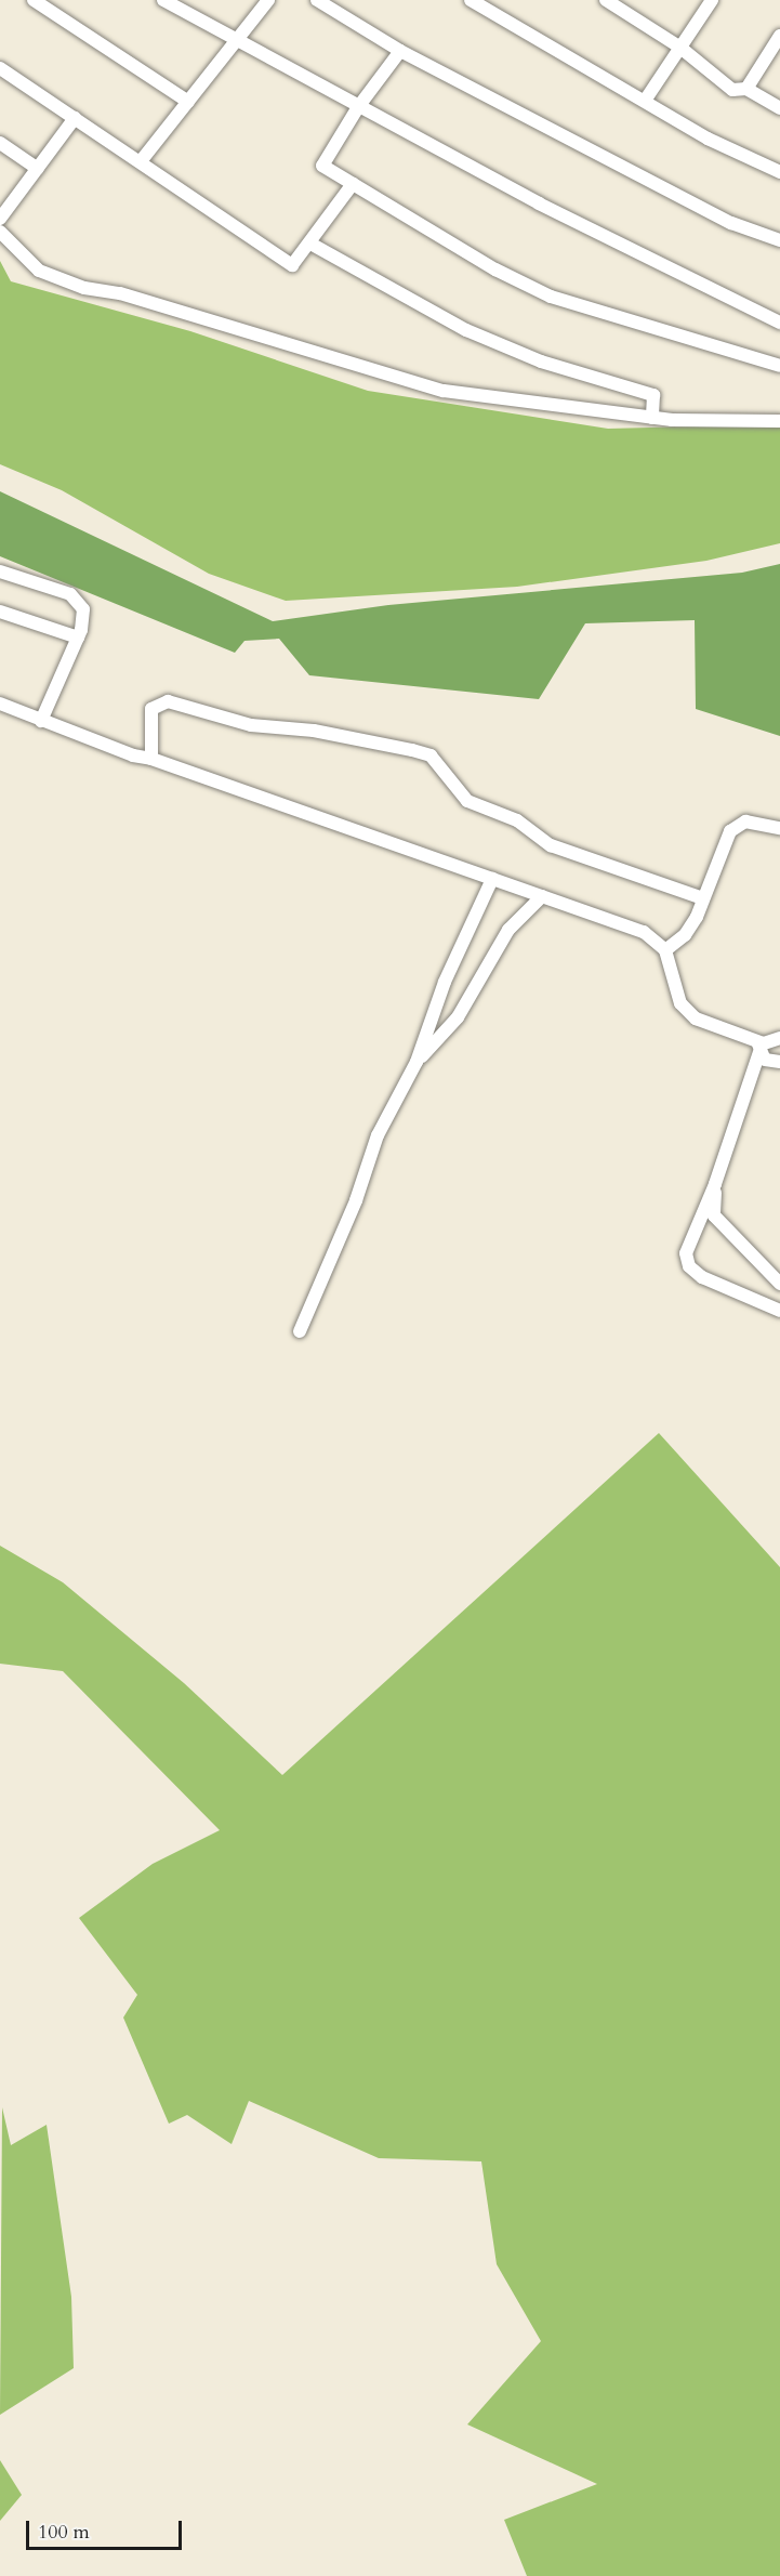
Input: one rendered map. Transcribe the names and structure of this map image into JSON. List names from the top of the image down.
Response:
{
  "scale_bar": "100 m"
}
